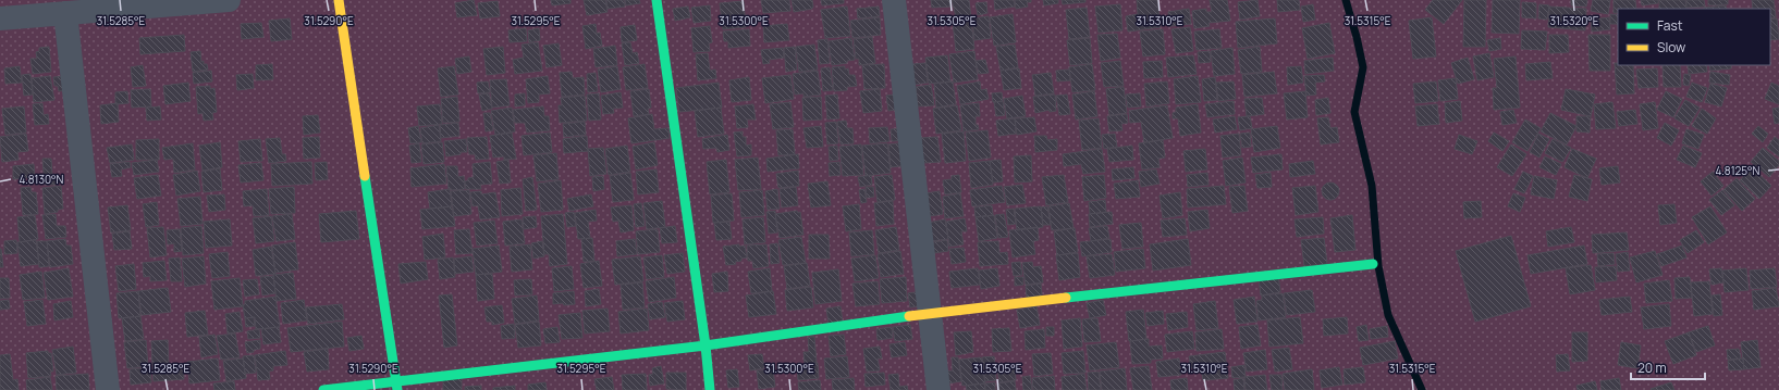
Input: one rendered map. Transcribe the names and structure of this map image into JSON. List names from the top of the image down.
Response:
{
  "legend": ["Fast", "Slow"],
  "scale_bar": "20 m",
  "coordinates": [
    "31.5285°E",
    "31.5290°E",
    "31.5295°E",
    "31.5300°E",
    "31.5305°E",
    "31.5310°E",
    "31.5315°E",
    "31.5320°E",
    "4.8125°N",
    "4.8130°N"
  ]
}
